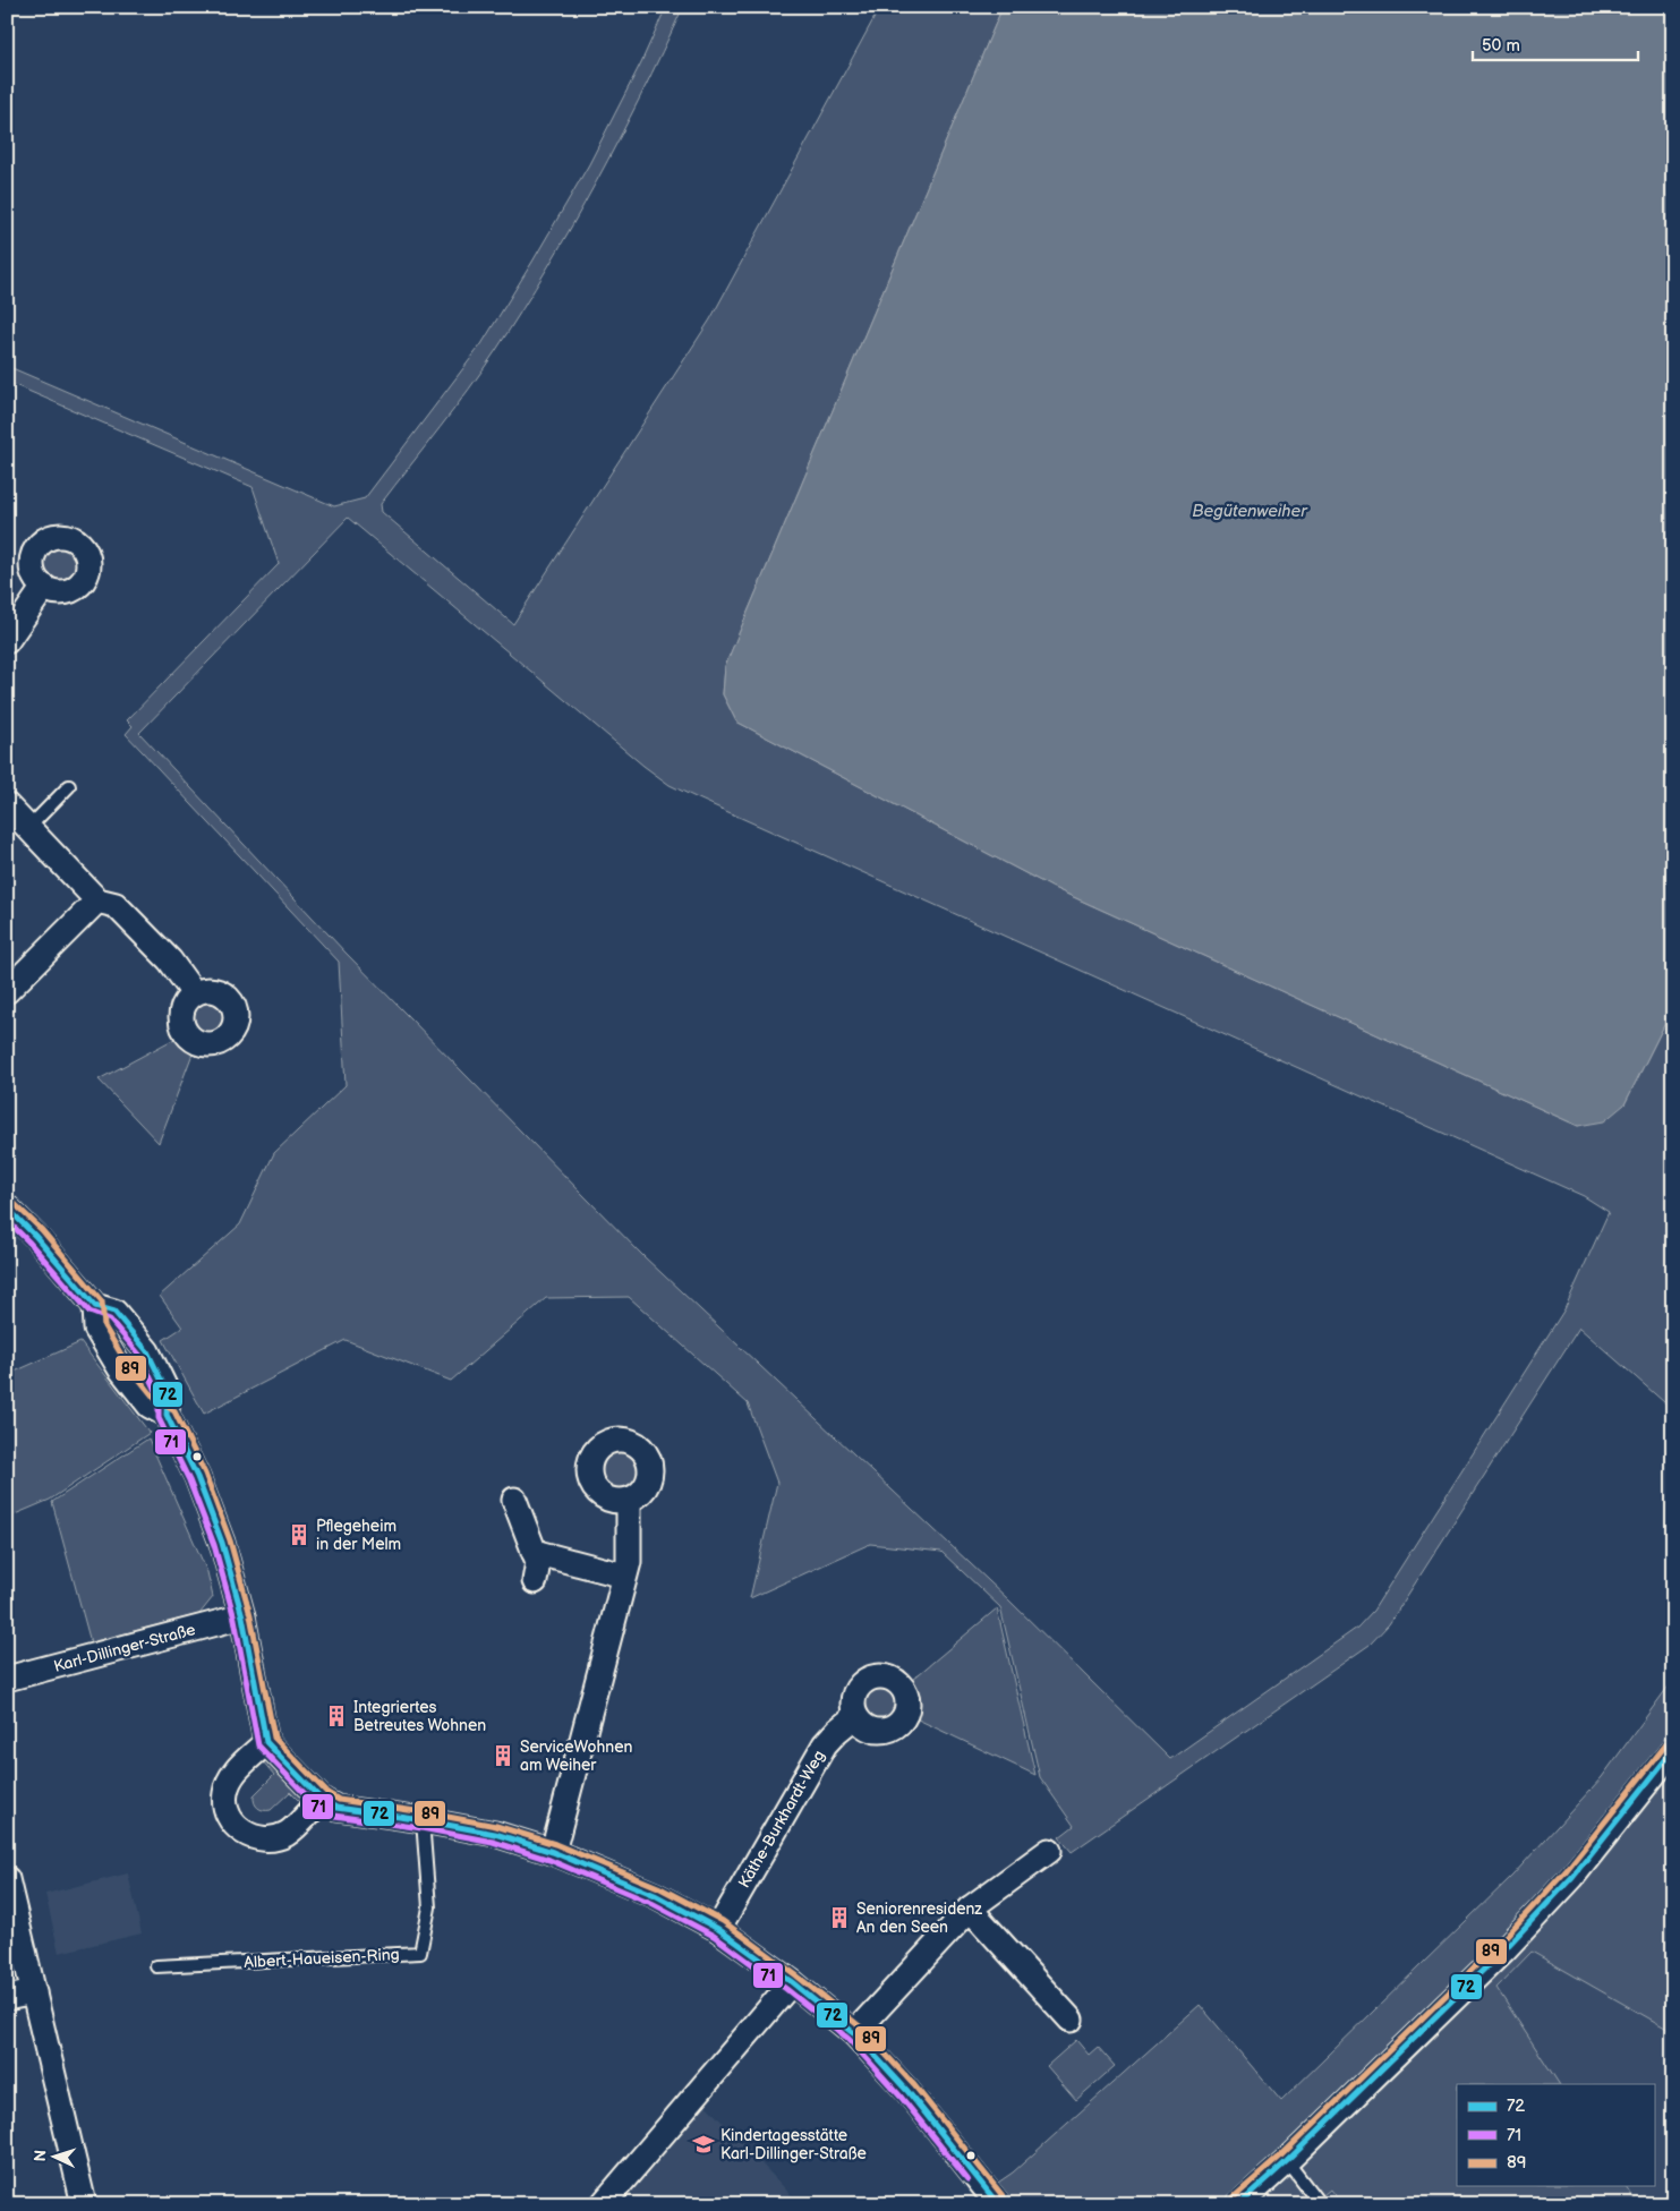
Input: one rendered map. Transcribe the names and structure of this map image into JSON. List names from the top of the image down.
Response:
{
  "streets": {
    "street": ["Karl-Dillinger-Straße", "Käthe-Burkhardt-Weg"],
    "lane": ["Albert-Haueisen-Ring"]
  },
  "water": ["Begütenweiher"],
  "places": {
    "building": [
      "Pflegeheim in der Melm",
      "Integriertes Betreutes Wohnen",
      "ServiceWohnen am Weiher",
      "Seniorenresidenz An den Seen"
    ],
    "school or university": ["Kindertagesstätte Karl-Dillinger-Straße"]
  },
  "lines": ["transit line 89", "transit line 72", "transit line 71"],
  "legend": ["72", "71", "89"],
  "scale_bar": "50 m",
  "north": "left"
}
